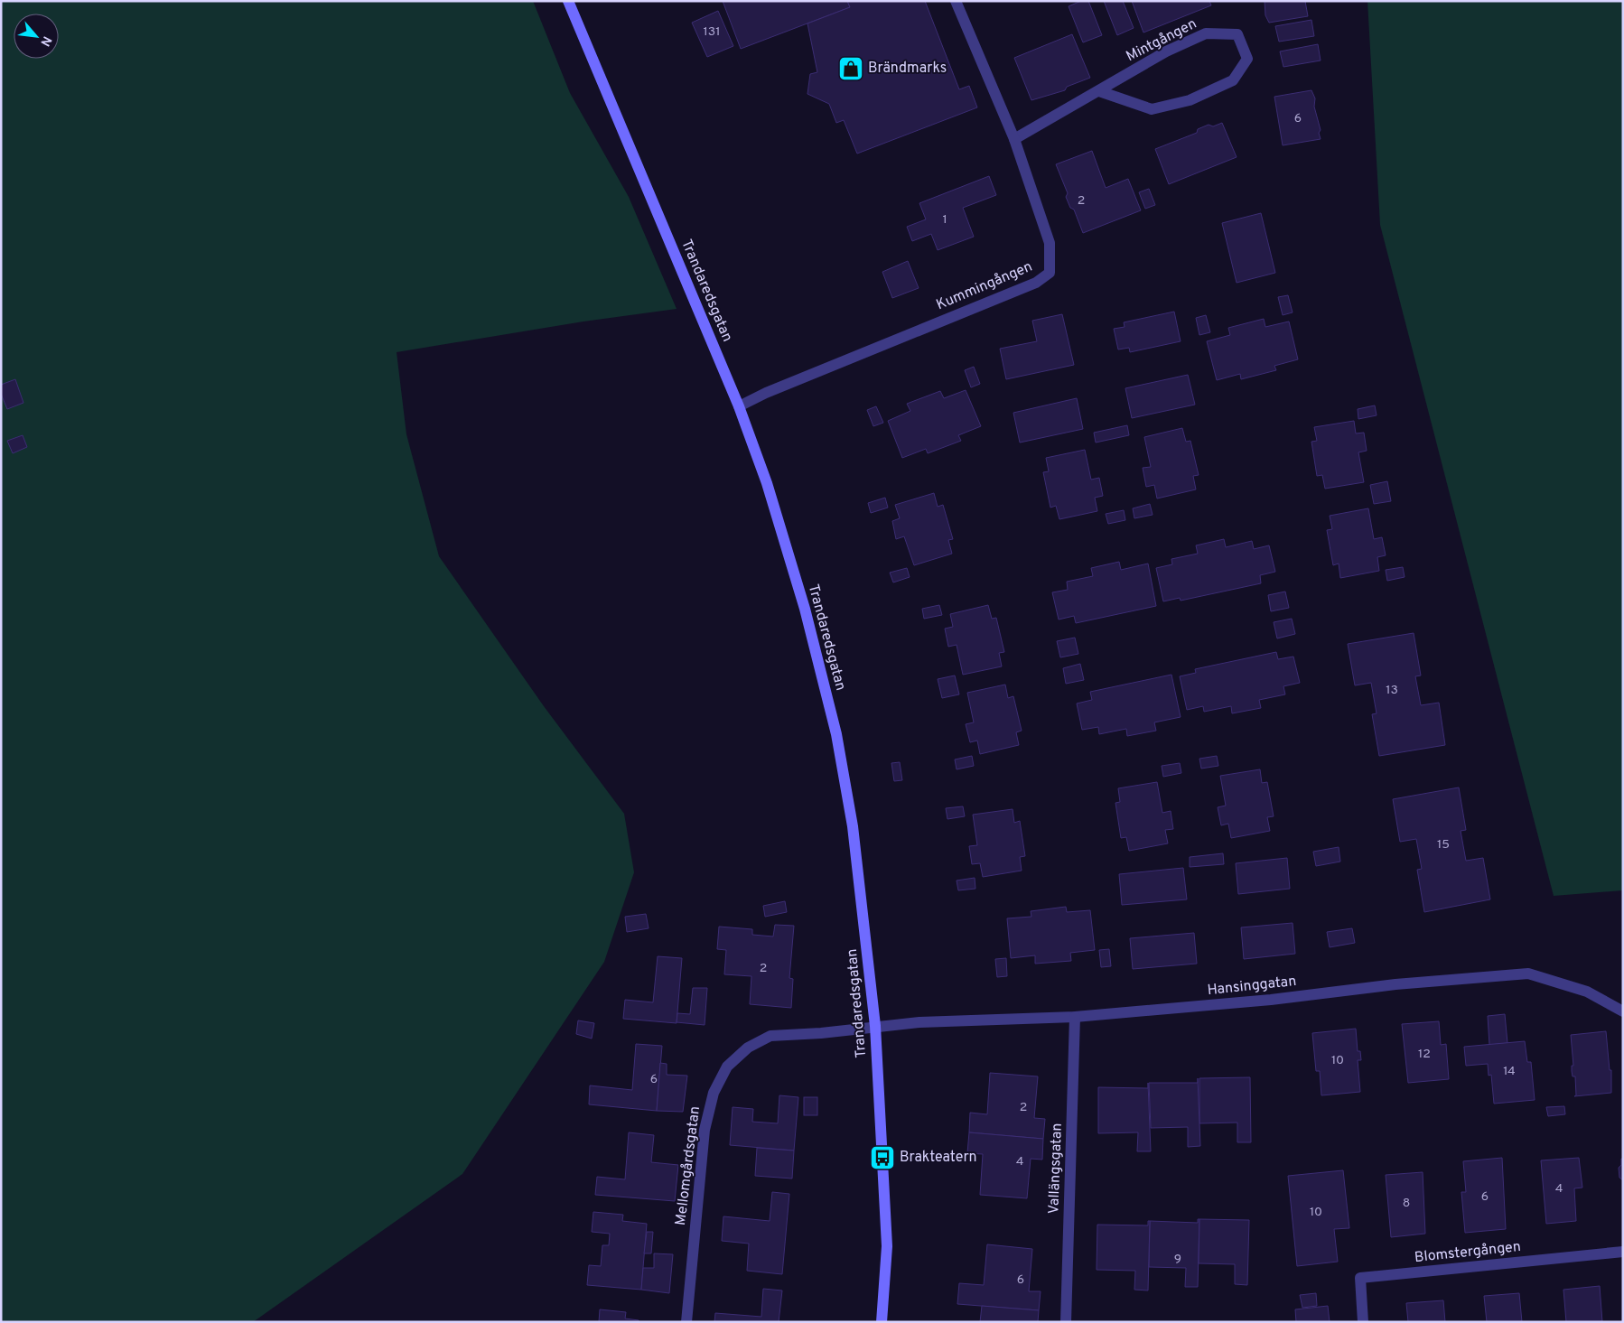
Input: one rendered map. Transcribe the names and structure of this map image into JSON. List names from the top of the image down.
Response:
{
  "streets": {
    "street": [
      "Mintgången",
      "Kummingången",
      "Trandaredsgatan",
      "Hansinggatan",
      "Mellomgårdsgatan",
      "Vallängsgatan",
      "Blomstergången"
    ]
  },
  "crossings": [
    ["Mintgången", "Kummingången"],
    ["Kummingången", "Trandaredsgatan"],
    ["Trandaredsgatan", "Hansinggatan"],
    ["Trandaredsgatan", "Mellomgårdsgatan"],
    ["Hansinggatan", "Mellomgårdsgatan"],
    ["Hansinggatan", "Vallängsgatan"]
  ],
  "places": {
    "shop": ["Brändmarks"],
    "bus stop": ["Brakteatern"]
  },
  "house_numbers": [
    "131",
    "6",
    "2",
    "1",
    "13",
    "15",
    "2",
    "12",
    "10",
    "14",
    "6",
    "2",
    "4",
    "4",
    "6",
    "8",
    "10",
    "9",
    "6"
  ],
  "north": "bottom right"
}
